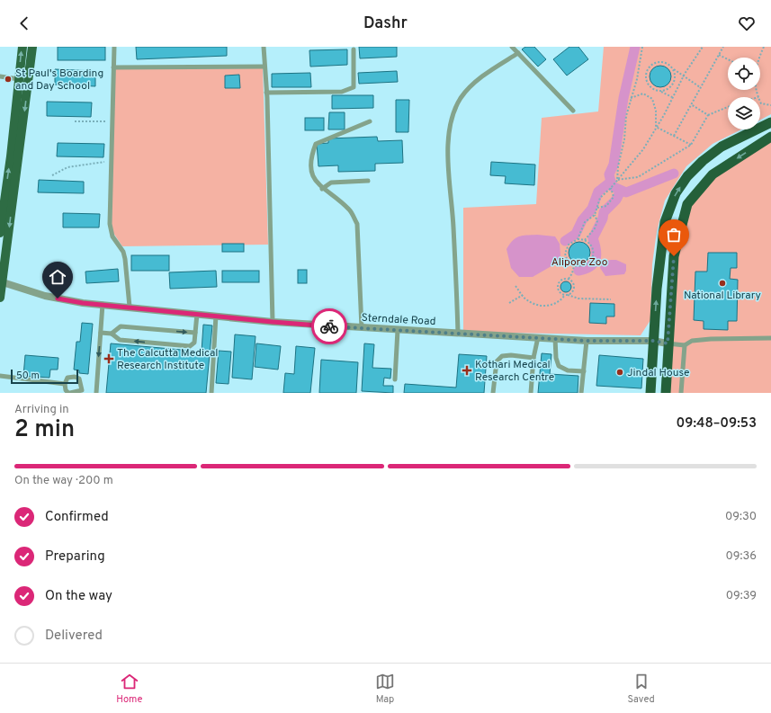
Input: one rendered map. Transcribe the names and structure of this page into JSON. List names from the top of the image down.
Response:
{
  "streets": {
    "street": ["Sterndale Road"]
  },
  "parks": ["Alipore Zoo"],
  "places": {
    "other": ["St Paul's Boarding and Day School", "National Library", "Jindal House"],
    "health": ["The Calcutta Medical Research Institute", "Kothari Medical Research Centre"]
  },
  "scale_bar": "50 m",
  "page": {
    "header": "Dashr",
    "scale": "50 m",
    "heading": ["2 min", "Arriving in", "09:48–09:53"],
    "bar": "On the way · 200 m",
    "list": [
      ["Confirmed", "09:30"],
      ["Preparing", "09:36"],
      ["On the way", "09:39"],
      "Delivered"
    ],
    "tabs": ["Home", "Map", "Saved"]
  }
}
